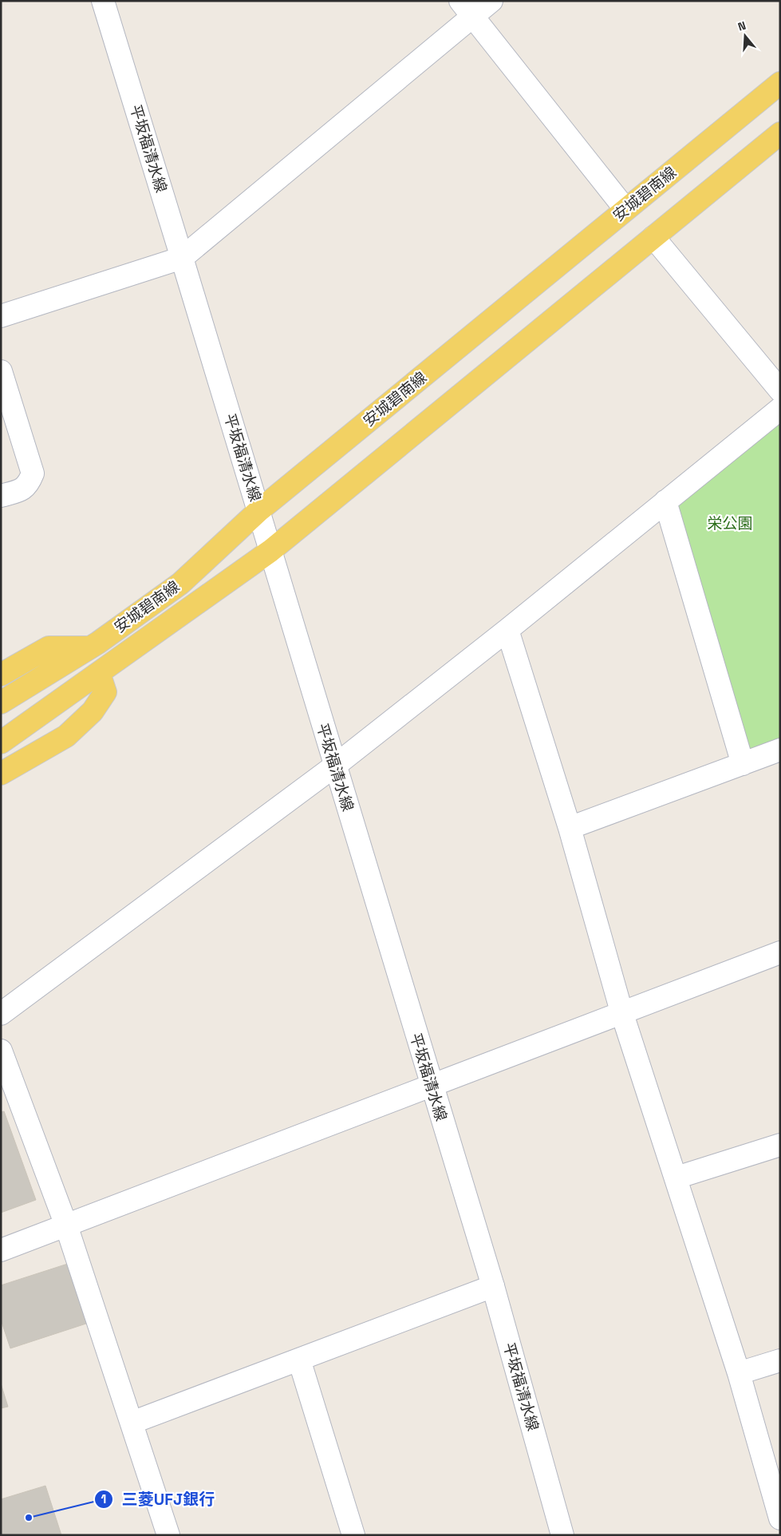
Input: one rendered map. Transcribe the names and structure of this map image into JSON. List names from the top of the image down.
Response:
{
  "streets": {
    "main road": ["安城碧南線"],
    "street": ["平坂福清水線"]
  },
  "crossings": [
    ["平坂福清水線", "安城碧南線"]
  ],
  "parks": ["栄公園"],
  "places": ["三菱UFJ銀行"],
  "north": "top"
}
